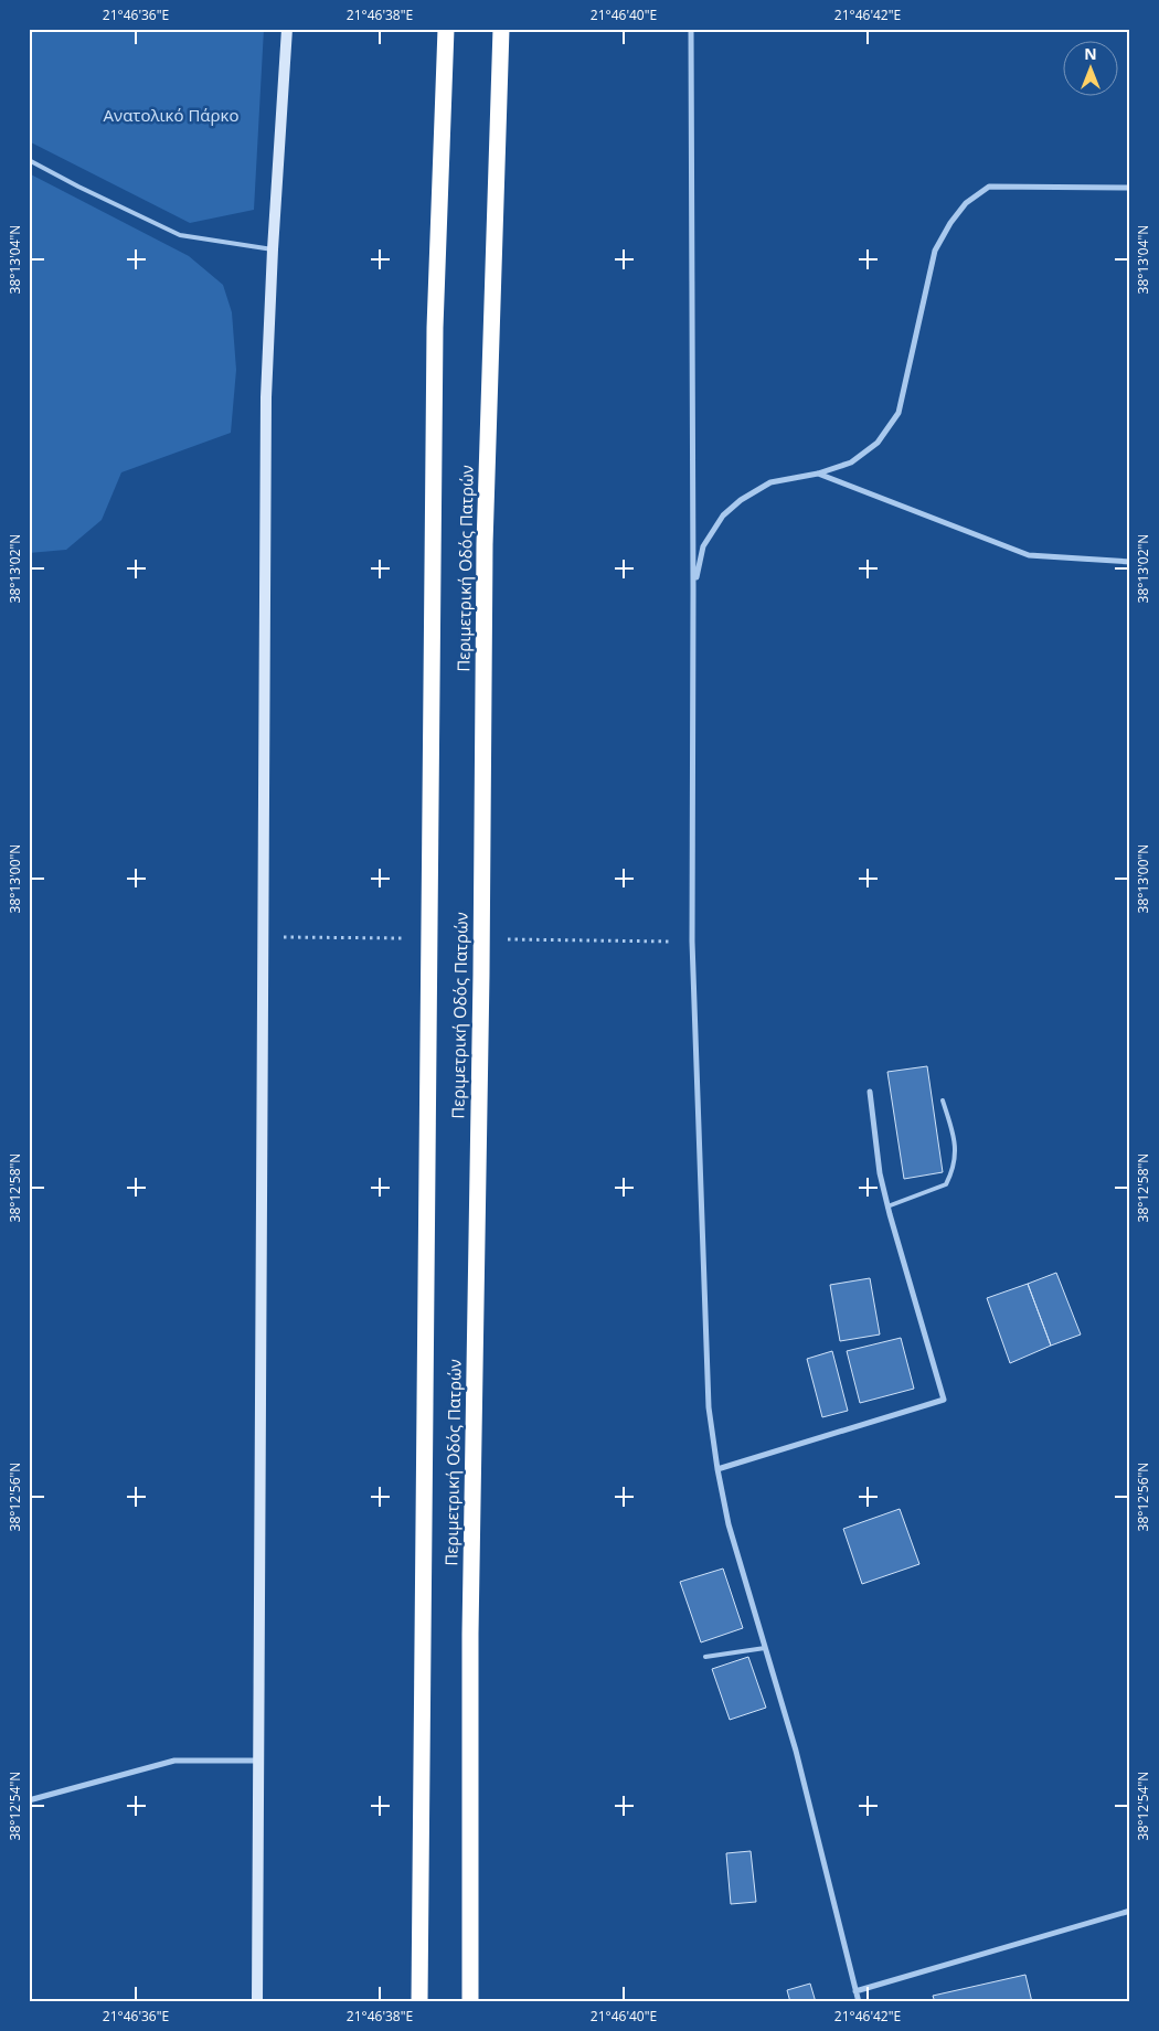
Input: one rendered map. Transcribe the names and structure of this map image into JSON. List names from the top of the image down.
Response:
{
  "streets": {
    "highway": ["Περιμετρική Οδός Πατρών"]
  },
  "parks": ["Ανατολικό Πάρκο"],
  "north": "top",
  "coordinates": [
    "21°46'36\"E",
    "21°46'38\"E",
    "21°46'40\"E",
    "21°46'42\"E",
    "38°13'04\"N",
    "38°13'02\"N",
    "38°13'00\"N",
    "38°12'58\"N",
    "38°12'56\"N",
    "38°12'54\"N"
  ]
}
